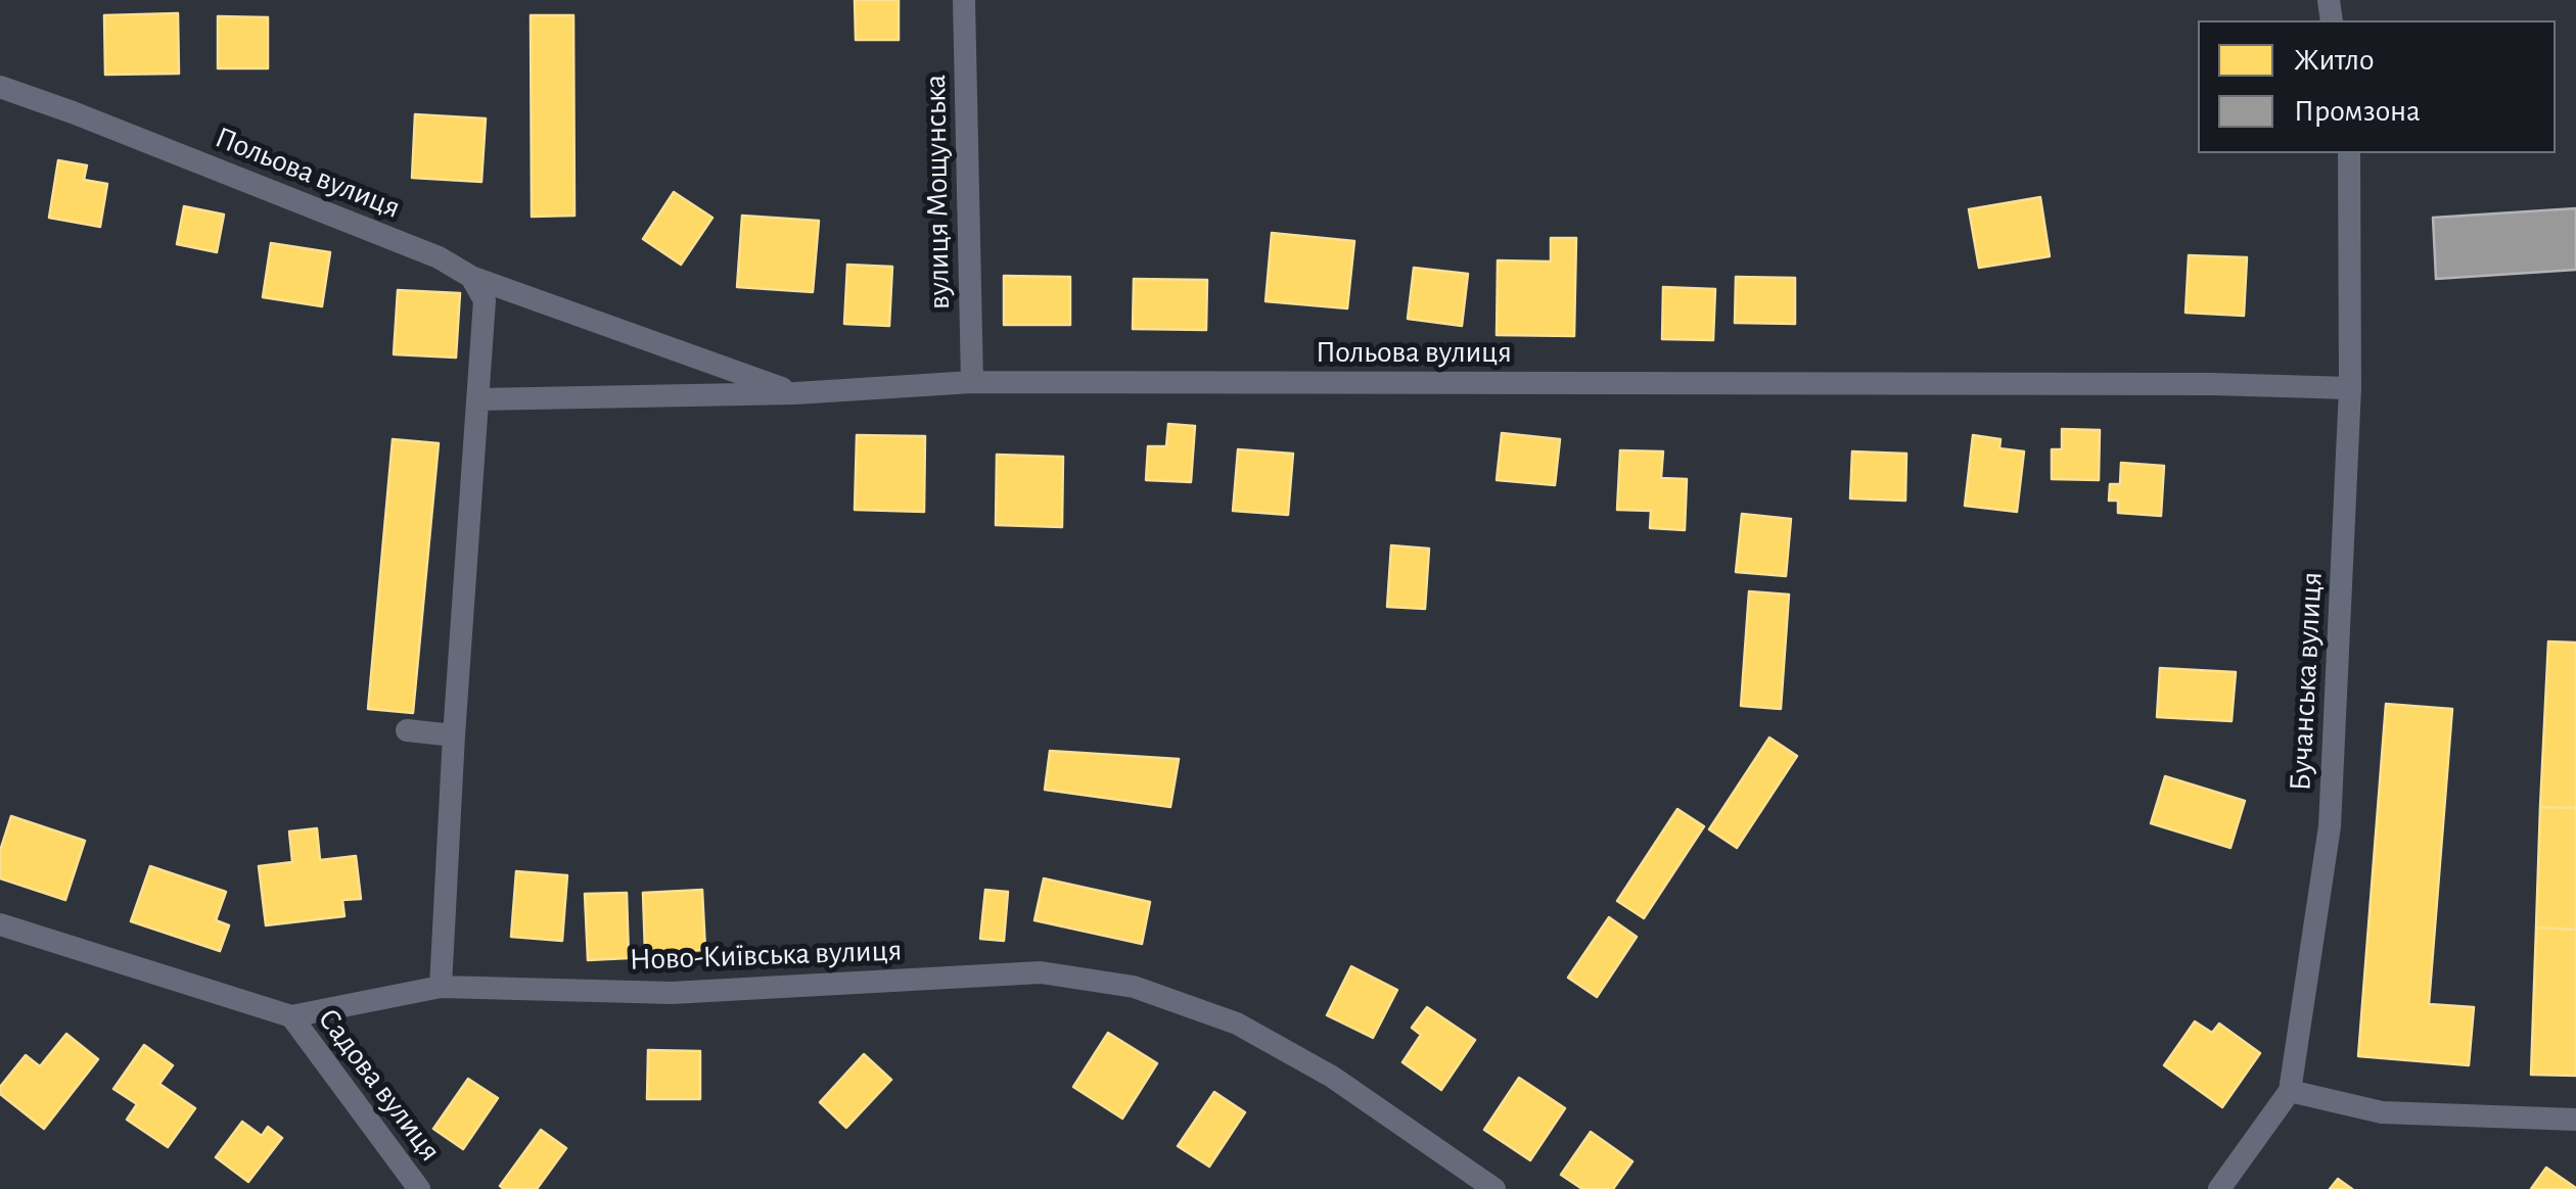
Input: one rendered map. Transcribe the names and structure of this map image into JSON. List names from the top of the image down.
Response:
{
  "streets": {
    "street": [
      "Польова вулиця",
      "вулиця Мощунська",
      "Бучанська вулиця",
      "Ново-Київська вулиця",
      "Садова вулиця"
    ]
  },
  "crossings": [
    ["Польова вулиця", "вулиця Мощунська"],
    ["Польова вулиця", "Бучанська вулиця"],
    ["Ново-Київська вулиця", "Садова вулиця"]
  ],
  "legend": ["Житло", "Промзона"]
}
